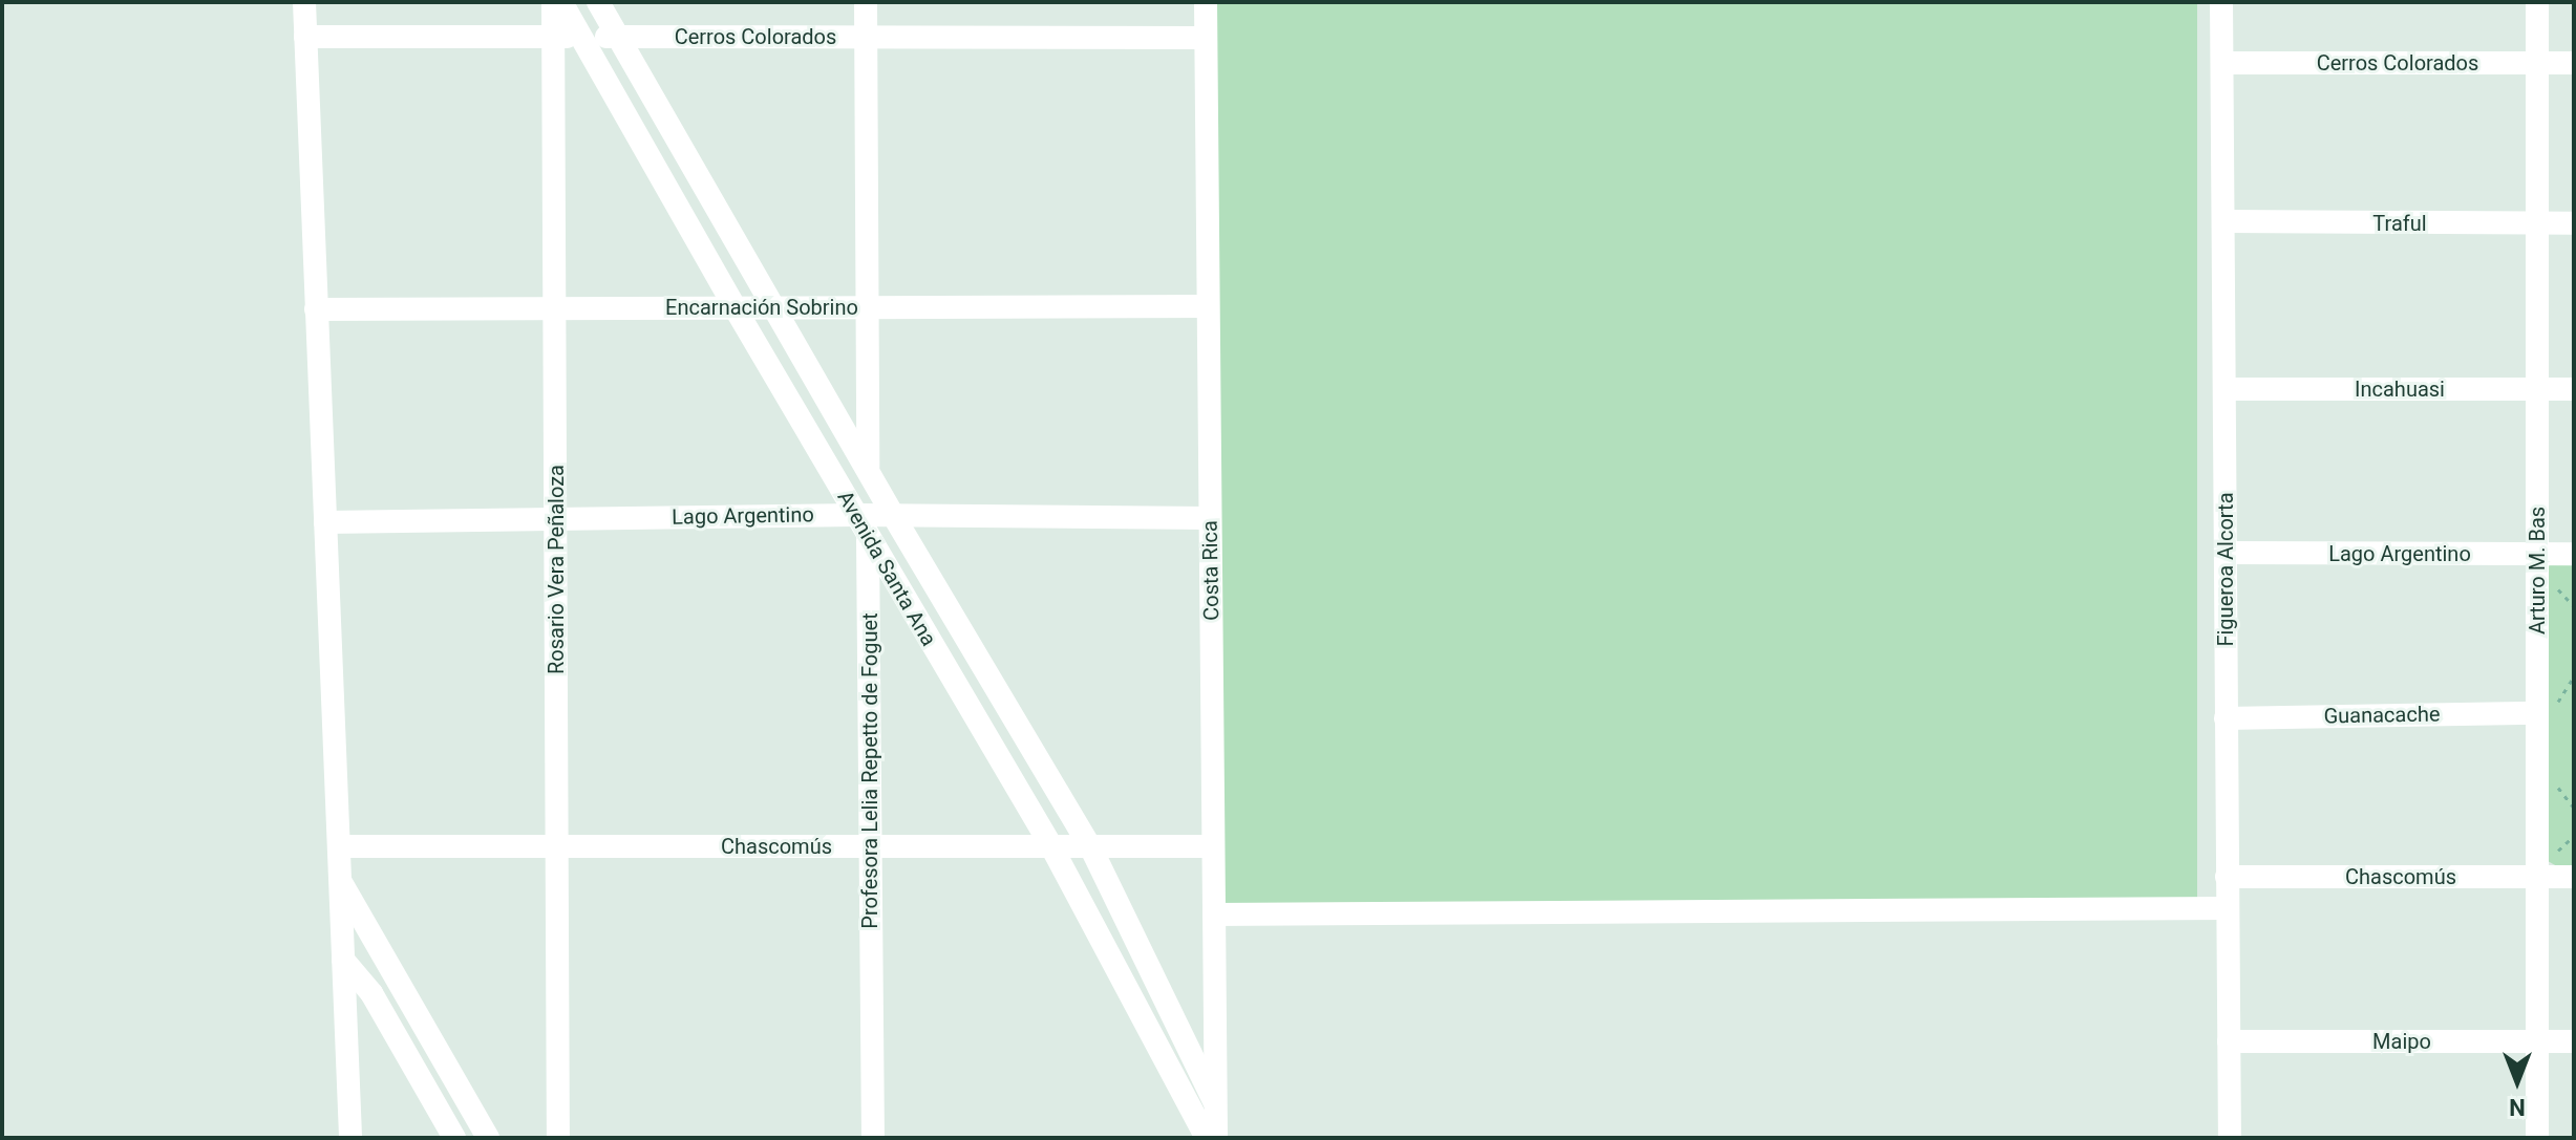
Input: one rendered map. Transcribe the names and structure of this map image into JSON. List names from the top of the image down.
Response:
{
  "streets": {
    "street": [
      "Cerros Colorados",
      "Traful",
      "Encarnación Sobrino",
      "Incahuasi",
      "Lago Argentino",
      "Avenida Santa Ana",
      "Rosario Vera Peñaloza",
      "Figueroa Alcorta",
      "Costa Rica",
      "Arturo M. Bas",
      "Guanacache",
      "Profesora Lelia Repetto de Foguet",
      "Chascomús",
      "Maipo"
    ]
  },
  "crossings": [
    ["Cerros Colorados", "Avenida Santa Ana"],
    ["Cerros Colorados", "Rosario Vera Peñaloza"],
    ["Cerros Colorados", "Figueroa Alcorta"],
    ["Cerros Colorados", "Costa Rica"],
    ["Cerros Colorados", "Arturo M. Bas"],
    ["Cerros Colorados", "Profesora Lelia Repetto de Foguet"],
    ["Traful", "Figueroa Alcorta"],
    ["Traful", "Arturo M. Bas"],
    ["Encarnación Sobrino", "Avenida Santa Ana"],
    ["Encarnación Sobrino", "Rosario Vera Peñaloza"],
    ["Encarnación Sobrino", "Costa Rica"],
    ["Encarnación Sobrino", "Profesora Lelia Repetto de Foguet"],
    ["Incahuasi", "Figueroa Alcorta"],
    ["Incahuasi", "Arturo M. Bas"],
    ["Lago Argentino", "Avenida Santa Ana"],
    ["Lago Argentino", "Rosario Vera Peñaloza"],
    ["Lago Argentino", "Figueroa Alcorta"],
    ["Lago Argentino", "Costa Rica"],
    ["Lago Argentino", "Arturo M. Bas"],
    ["Lago Argentino", "Profesora Lelia Repetto de Foguet"],
    ["Avenida Santa Ana", "Costa Rica"],
    ["Avenida Santa Ana", "Profesora Lelia Repetto de Foguet"],
    ["Avenida Santa Ana", "Chascomús"],
    ["Rosario Vera Peñaloza", "Chascomús"],
    ["Figueroa Alcorta", "Guanacache"],
    ["Figueroa Alcorta", "Chascomús"],
    ["Figueroa Alcorta", "Maipo"],
    ["Costa Rica", "Chascomús"],
    ["Arturo M. Bas", "Guanacache"],
    ["Arturo M. Bas", "Chascomús"],
    ["Arturo M. Bas", "Maipo"],
    ["Profesora Lelia Repetto de Foguet", "Chascomús"]
  ],
  "north": "bottom"
}
